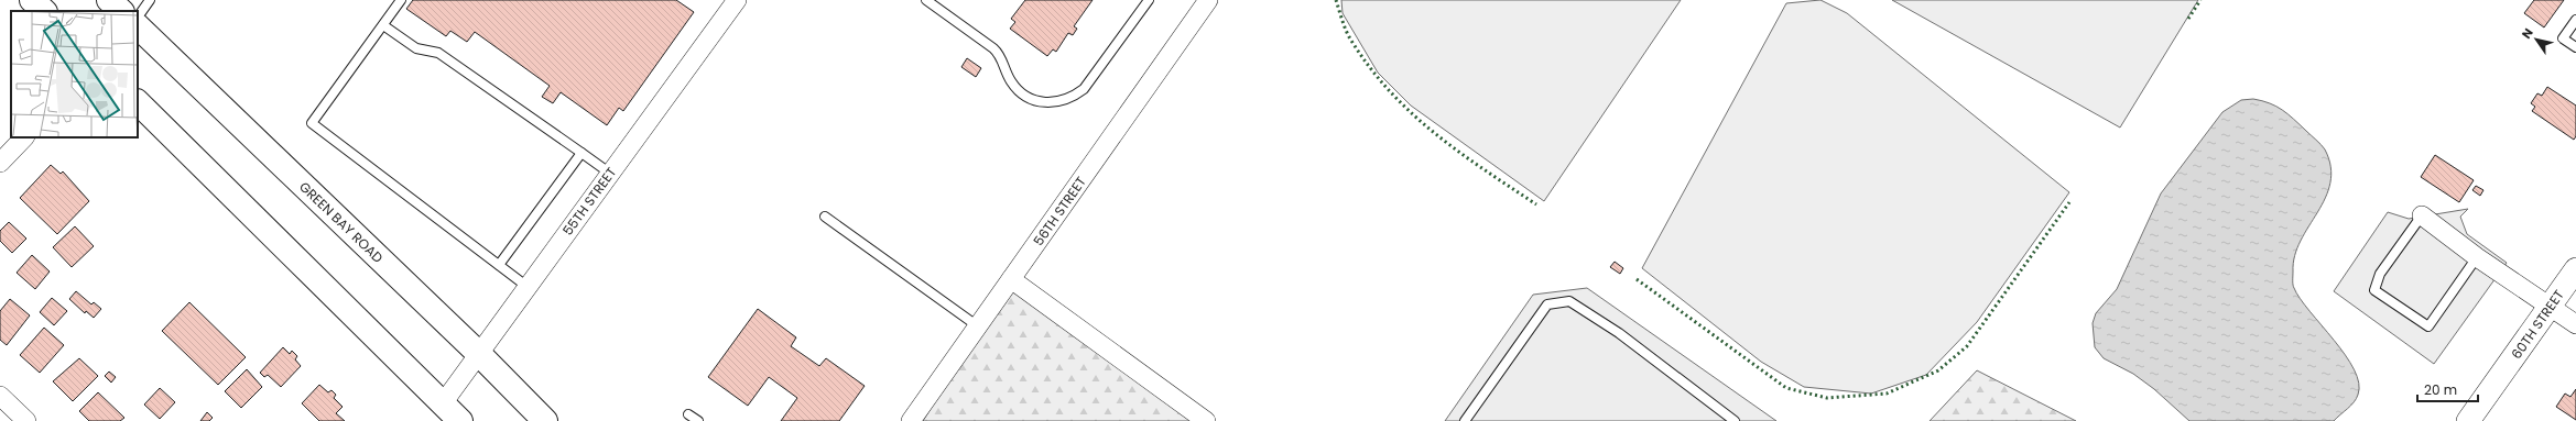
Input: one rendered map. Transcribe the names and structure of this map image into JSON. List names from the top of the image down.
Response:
{
  "streets": {
    "main road": ["GREEN BAY ROAD"],
    "street": ["55TH STREET", "56TH STREET", "60TH STREET"]
  },
  "crossings": [
    ["55TH STREET", "GREEN BAY ROAD"]
  ],
  "scale_bar": "20 m",
  "north": "top left"
}
